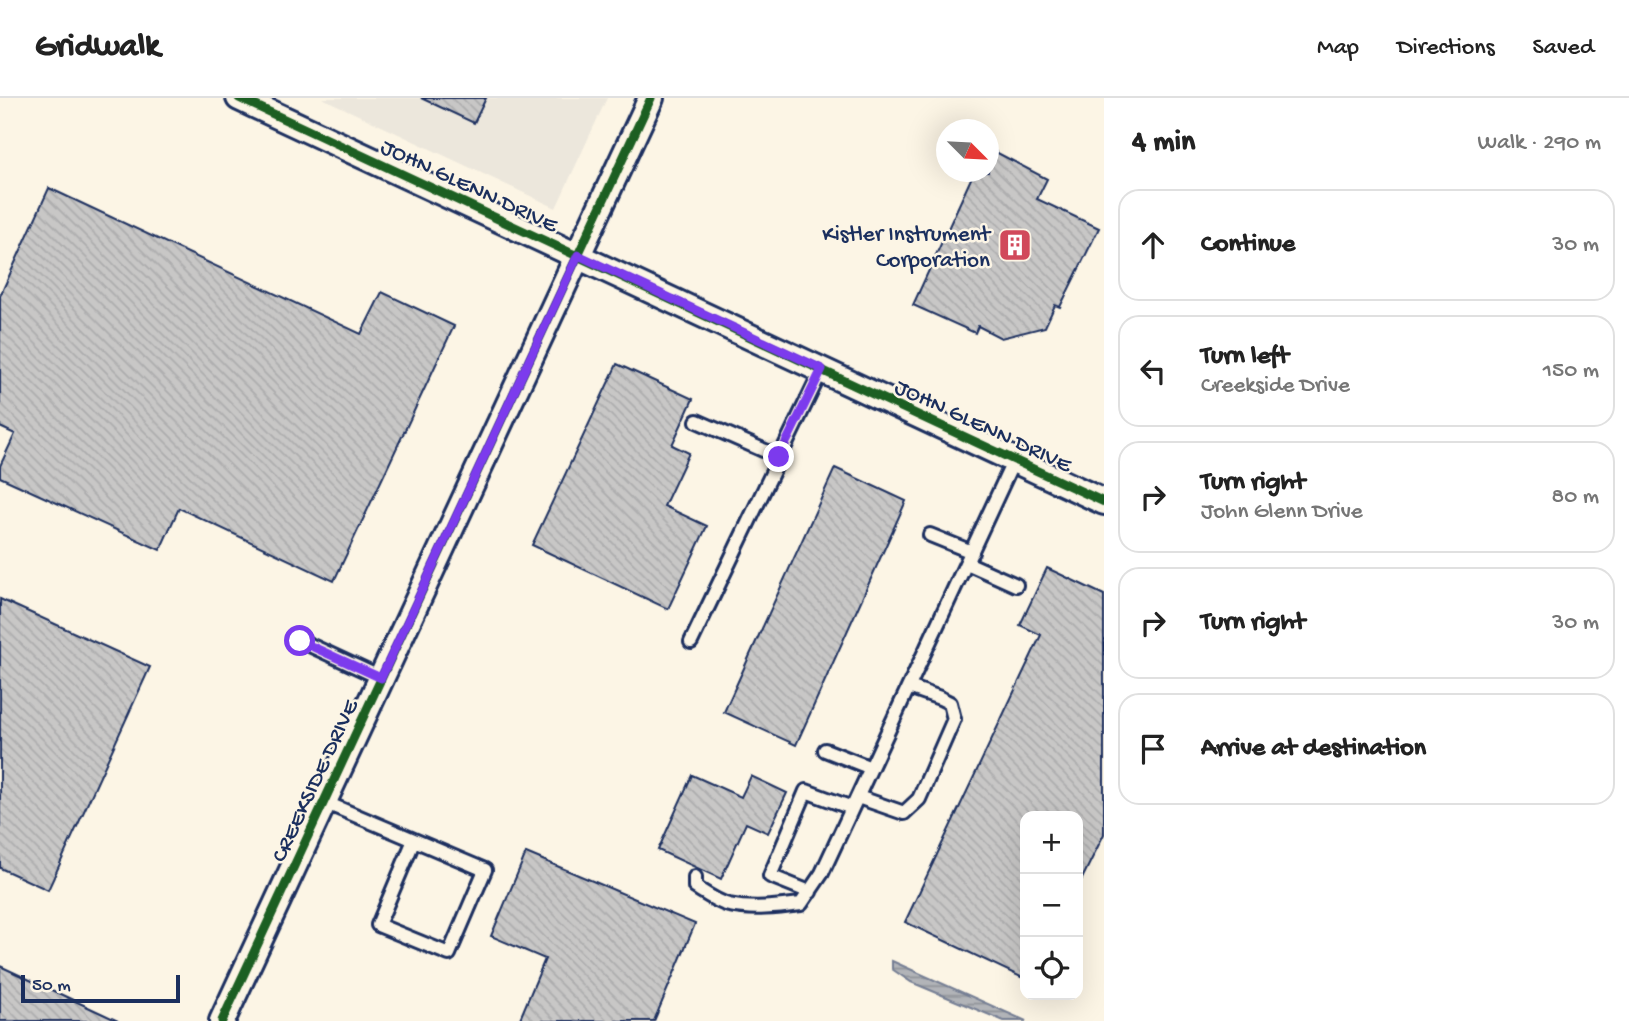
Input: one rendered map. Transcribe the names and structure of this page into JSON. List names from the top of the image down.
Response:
{
  "streets": {
    "street": ["JOHN GLENN DRIVE", "CREEKSIDE DRIVE"]
  },
  "crossings": [
    ["JOHN GLENN DRIVE", "CREEKSIDE DRIVE"]
  ],
  "places": {
    "building": ["Kistler Instrument Corporation"]
  },
  "scale_bar": "50 m",
  "north": "bottom right",
  "page": {
    "header": "Gridwalk",
    "nav": ["Map", "Directions", "Saved"],
    "heading": ["4 min", "Walk · 290 m"],
    "list": [
      ["Continue", "30 m"],
      ["Turn left", "Creekside Drive", "150 m"],
      ["Turn right", "John Glenn Drive", "80 m"],
      ["Turn right", "30 m"],
      "Arrive at destination"
    ],
    "map_buttons": ["+", "−"],
    "scale": "50 m"
  }
}
